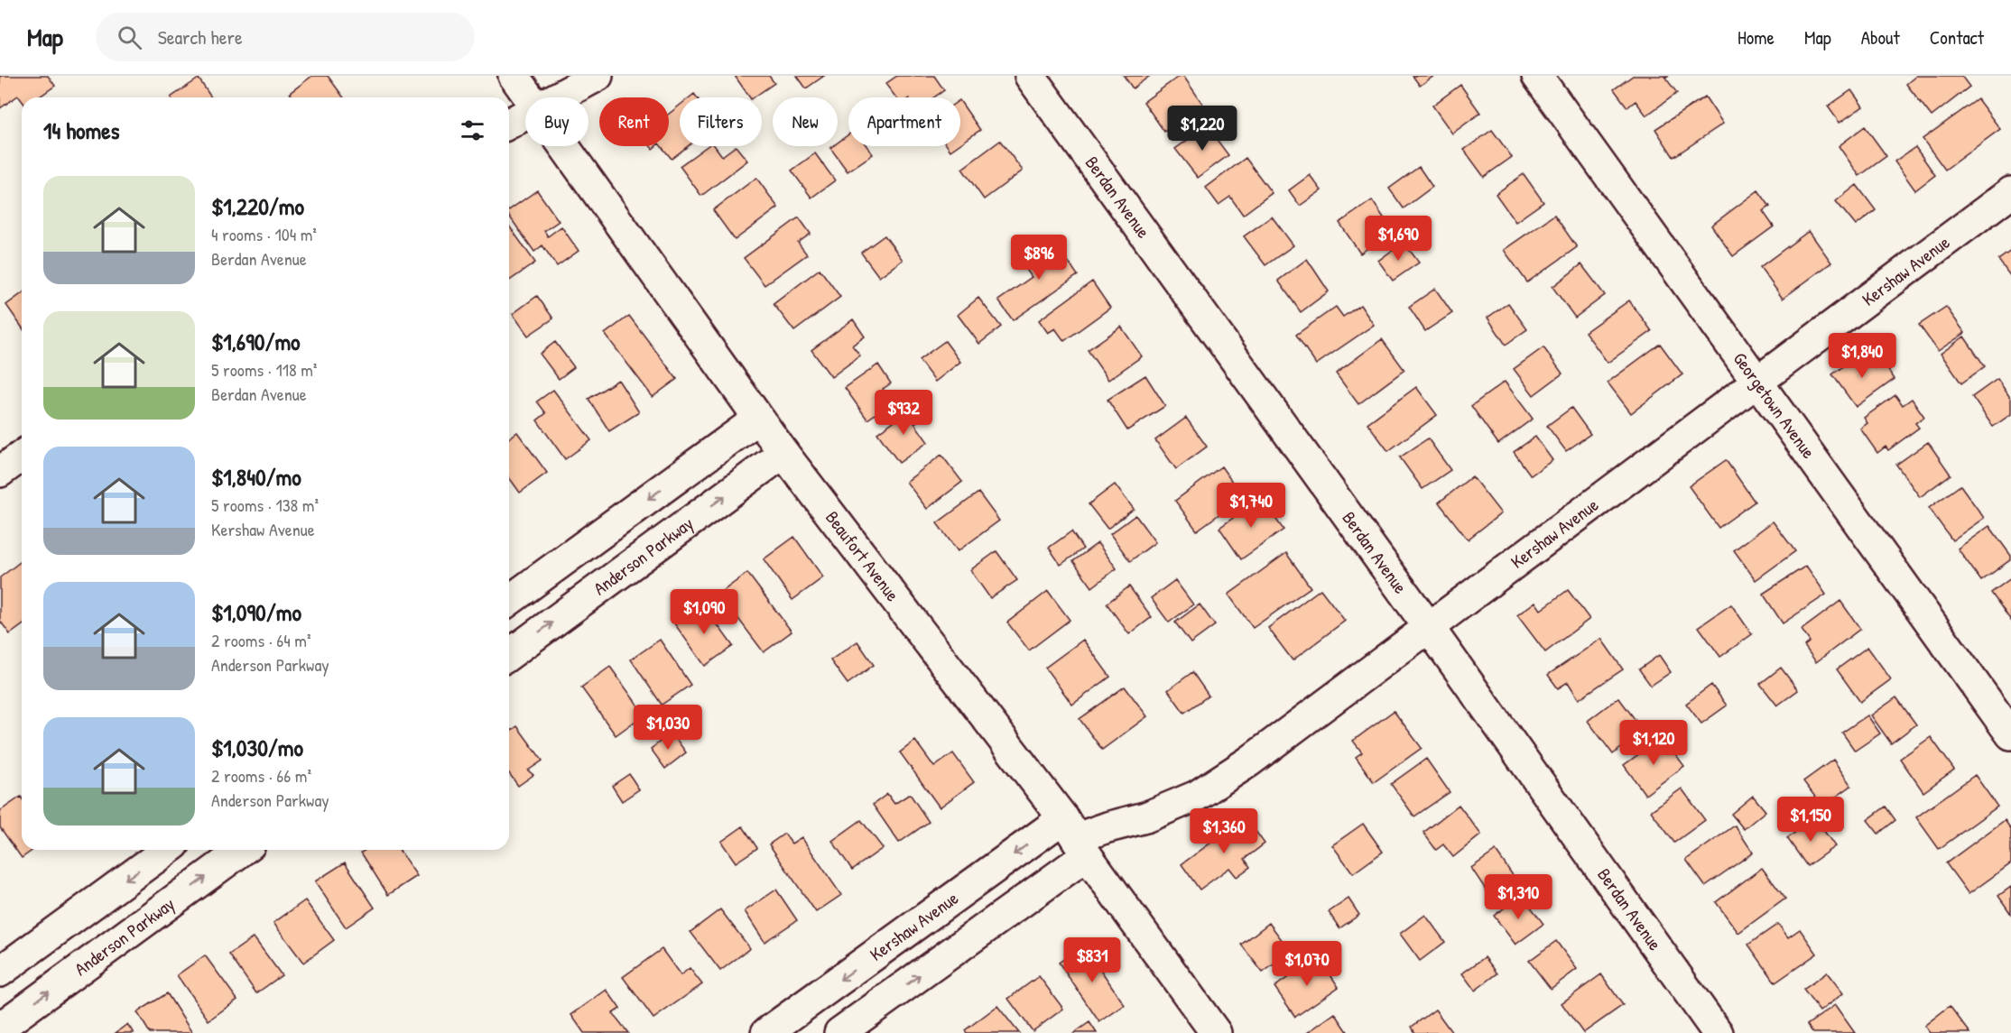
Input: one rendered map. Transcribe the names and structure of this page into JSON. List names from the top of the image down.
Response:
{
  "streets": {
    "street": [
      "Berdan Avenue",
      "Kershaw Avenue",
      "Georgetown Avenue",
      "Anderson Parkway",
      "Beaufort Avenue"
    ]
  },
  "crossings": [
    ["Berdan Avenue", "Kershaw Avenue"],
    ["Kershaw Avenue", "Georgetown Avenue"],
    ["Kershaw Avenue", "Beaufort Avenue"],
    ["Anderson Parkway", "Beaufort Avenue"]
  ],
  "page": {
    "header": "Map",
    "search": "Search here",
    "nav": [
      "Home",
      "Map",
      "About",
      "Contact"
    ],
    "chip": [
      "Buy",
      "Rent",
      "Filters",
      "New",
      "Apartment"
    ],
    "heading": "14 homes",
    "price": [
      "$1,220",
      "$1,690",
      "$896",
      "$1,840",
      "$932",
      "$1,740",
      "$1,090",
      "$1,030",
      "$1,120",
      "$1,150",
      "$1,360",
      "$1,310",
      "$831",
      "$1,070"
    ],
    "list": [
      {
        "name": "$1,220/mo",
        "note": "4 rooms · 104 m² · Berdan Avenue"
      },
      {
        "name": "$1,690/mo",
        "note": "5 rooms · 118 m² · Berdan Avenue"
      },
      {
        "name": "$1,840/mo",
        "note": "5 rooms · 138 m² · Kershaw Avenue"
      },
      {
        "name": "$1,090/mo",
        "note": "2 rooms · 64 m² · Anderson Parkway"
      },
      {
        "name": "$1,030/mo",
        "note": "2 rooms · 66 m² · Anderson Parkway"
      }
    ]
  }
}
